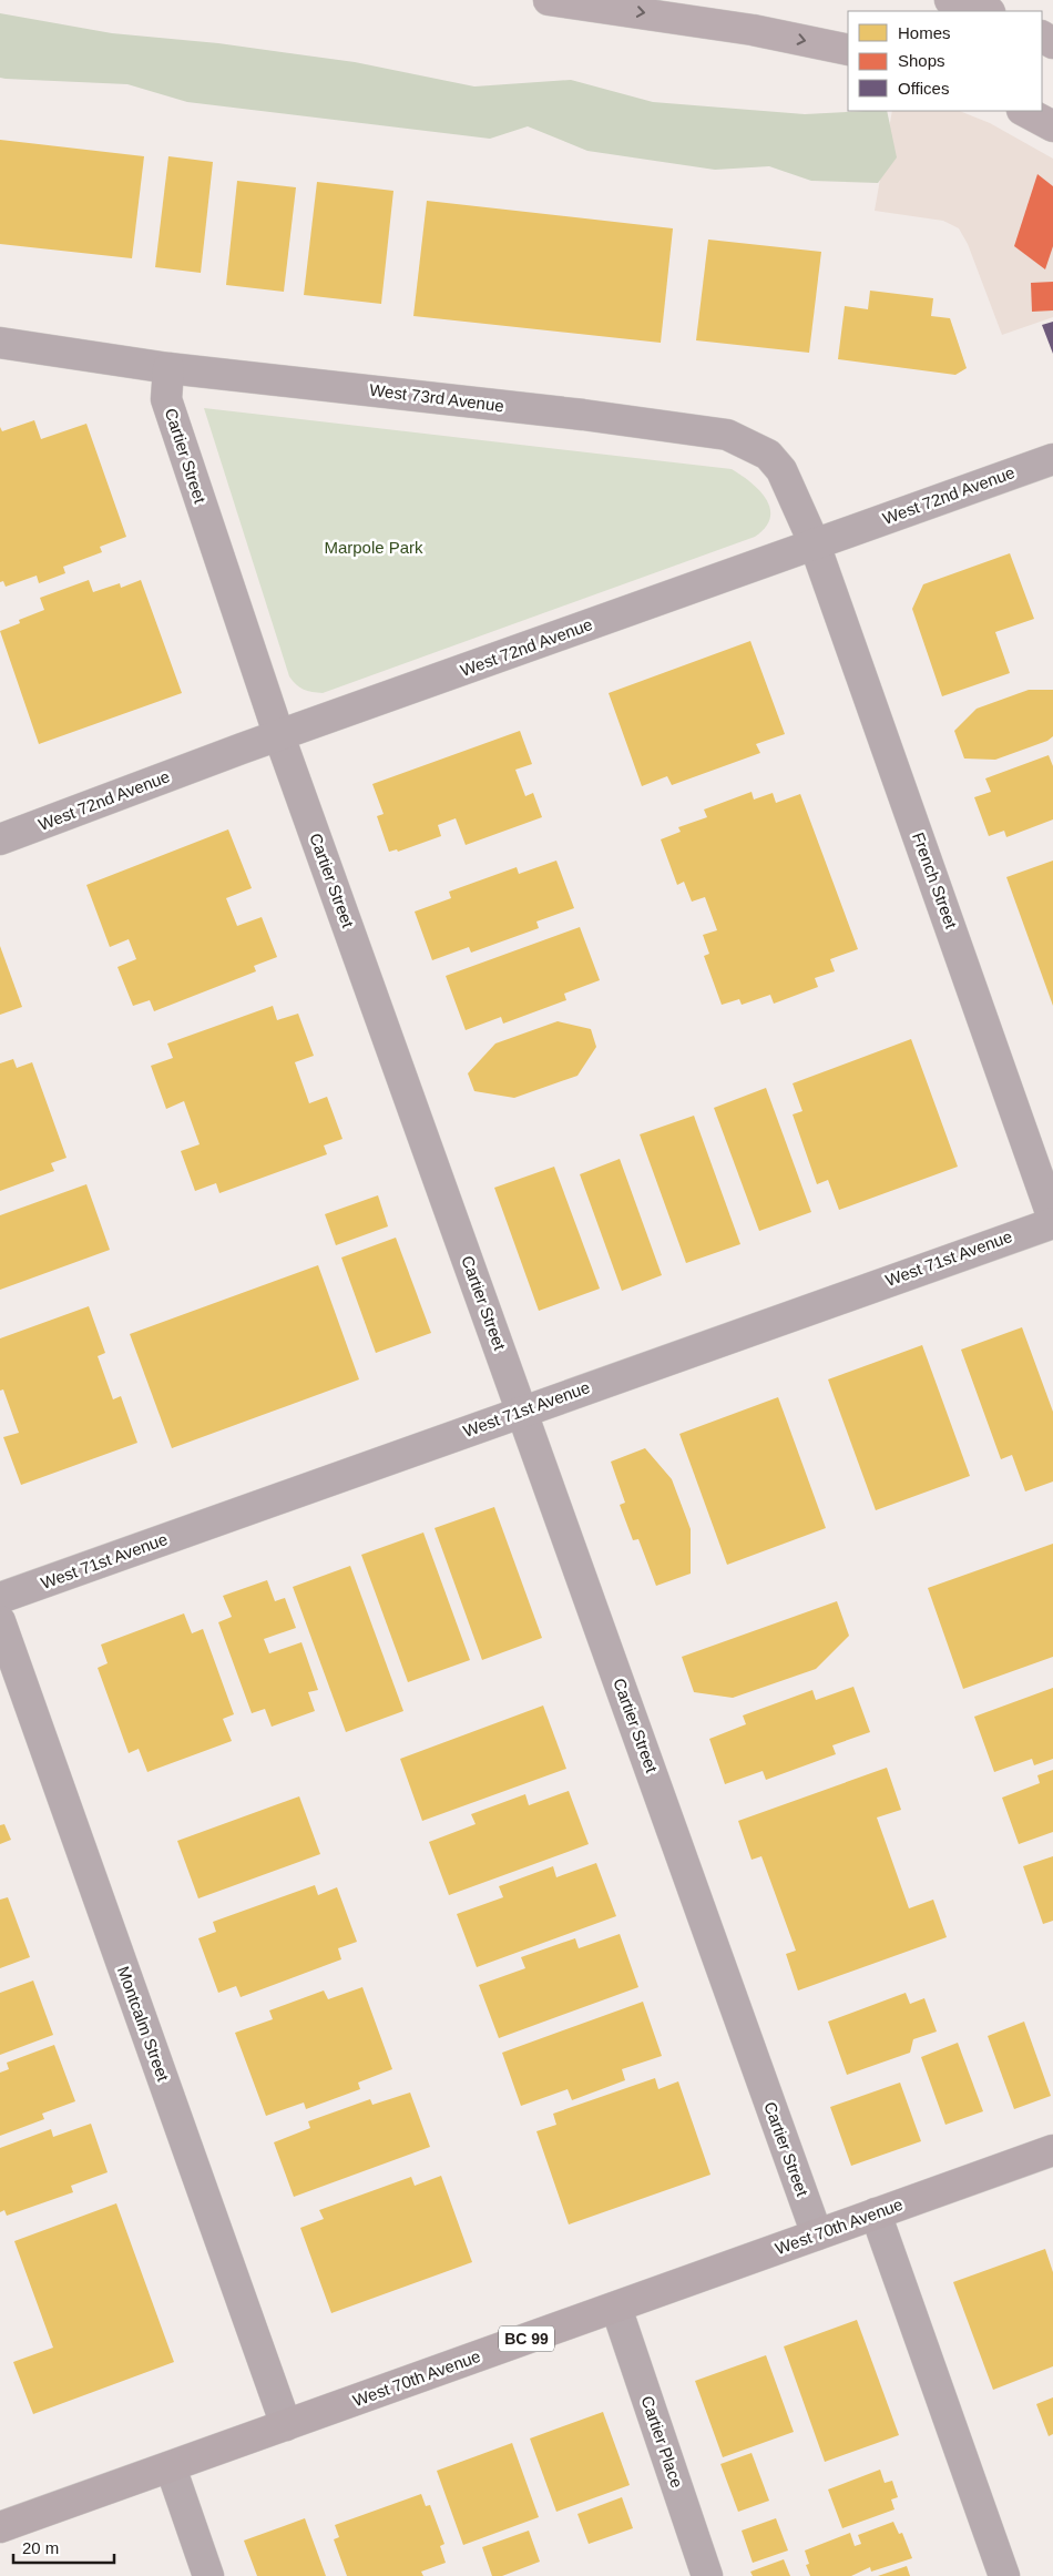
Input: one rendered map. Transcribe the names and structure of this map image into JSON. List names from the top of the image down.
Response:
{
  "streets": {
    "highway": ["West 70th Avenue", "BC 99"],
    "street": [
      "West 73rd Avenue",
      "Cartier Street",
      "West 72nd Avenue",
      "French Street",
      "West 71st Avenue",
      "Montcalm Street",
      "Cartier Place"
    ]
  },
  "crossings": [
    ["West 73rd Avenue", "Cartier Street"],
    ["West 73rd Avenue", "West 72nd Avenue"],
    ["West 73rd Avenue", "French Street"],
    ["Cartier Street", "West 72nd Avenue"],
    ["Cartier Street", "West 71st Avenue"],
    ["Cartier Street", "West 70th Avenue"],
    ["West 72nd Avenue", "French Street"],
    ["Montcalm Street", "West 70th Avenue"],
    ["West 70th Avenue", "Cartier Place"]
  ],
  "parks": ["Marpole Park"],
  "legend": ["Homes", "Shops", "Offices"],
  "scale_bar": "20 m"
}
